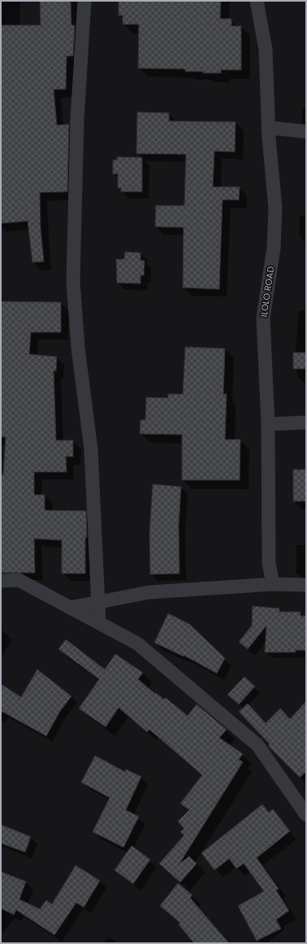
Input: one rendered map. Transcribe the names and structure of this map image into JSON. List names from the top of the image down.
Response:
{
  "streets": {
    "street": ["ILOLO ROAD"]
  }
}
